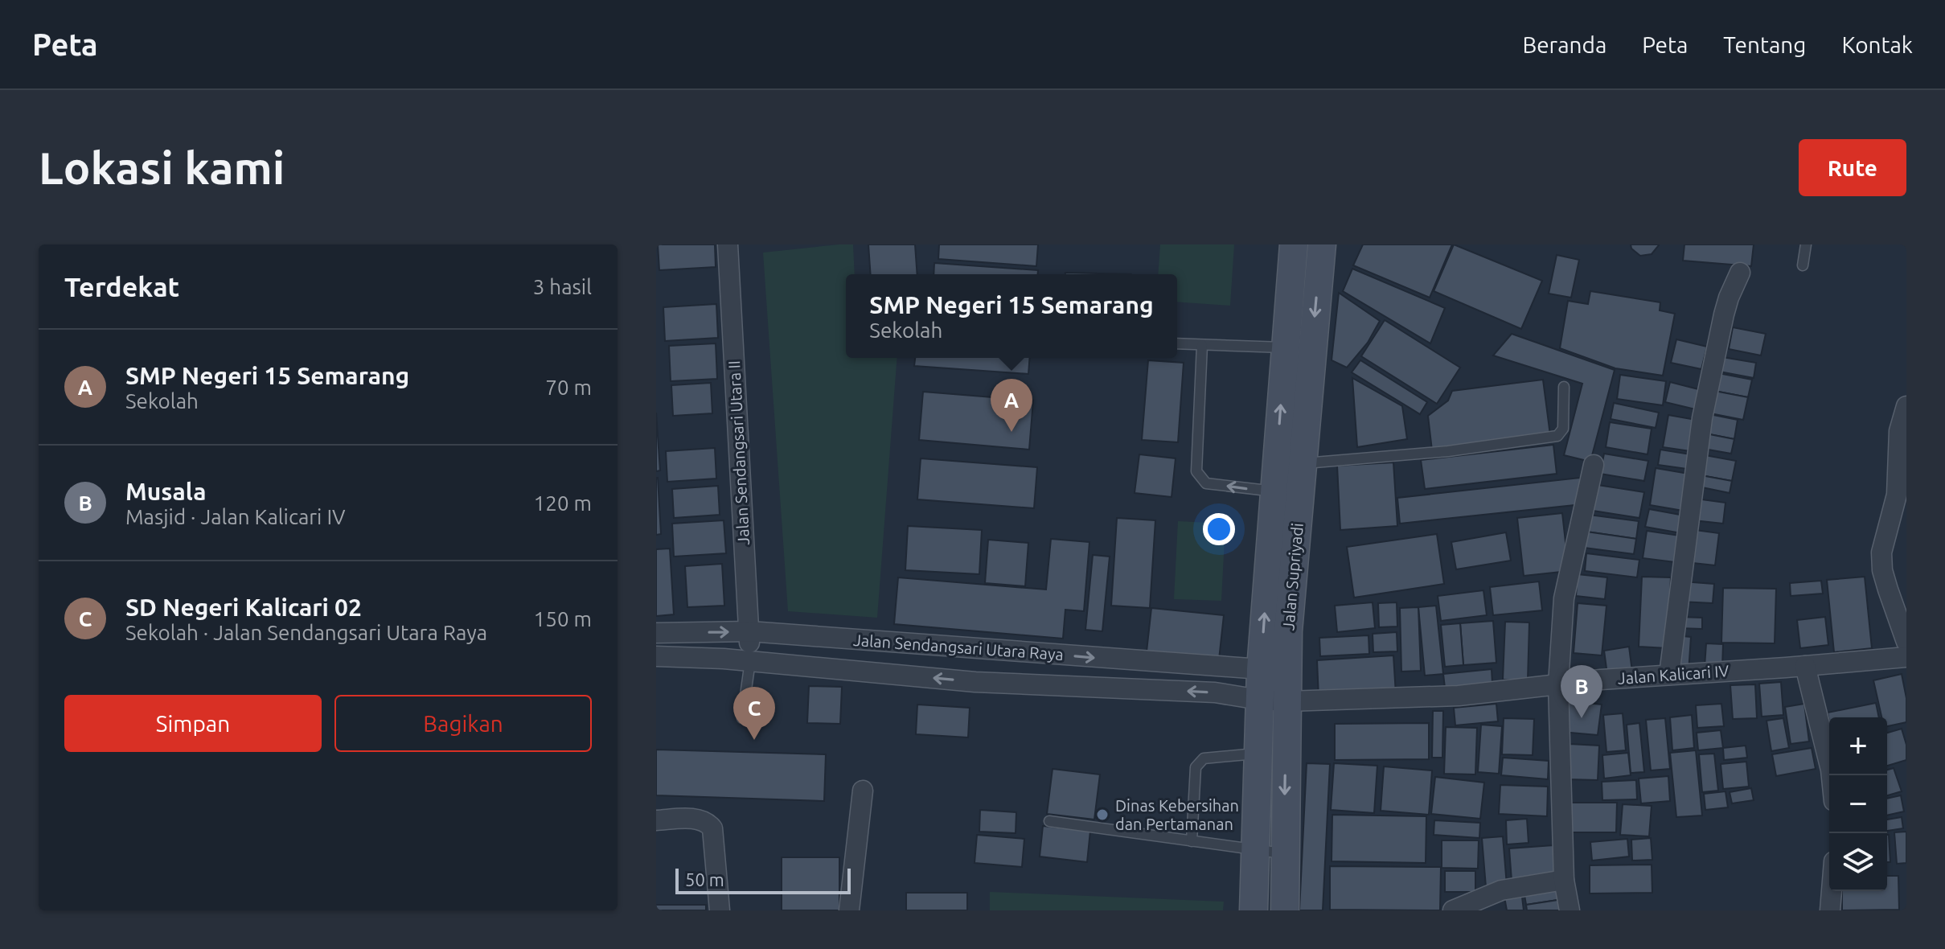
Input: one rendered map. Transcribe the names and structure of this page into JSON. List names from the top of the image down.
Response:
{
  "streets": {
    "street": [
      "Jalan Sendangsari Utara II",
      "Jalan Supriyadi",
      "Jalan Sendangsari Utara Raya",
      "Jalan Kalicari IV"
    ]
  },
  "crossings": [
    ["Jalan Sendangsari Utara II", "Jalan Sendangsari Utara Raya"],
    ["Jalan Supriyadi", "Jalan Sendangsari Utara Raya"],
    ["Jalan Supriyadi", "Jalan Kalicari IV"],
    ["Jalan Sendangsari Utara Raya", "Jalan Kalicari IV"]
  ],
  "places": ["Dinas Kebersihan dan Pertamanan"],
  "scale_bar": "50 m",
  "page": {
    "header": "Peta",
    "nav": [
      "Beranda",
      "Peta",
      "Tentang",
      "Kontak"
    ],
    "buttons": [
      "Rute",
      ["Simpan", "Bagikan"]
    ],
    "title": "Lokasi kami",
    "heading": ["Terdekat", "3 hasil"],
    "popup": ["SMP Negeri 15 Semarang", "Sekolah"],
    "list": [
      {
        "mark": "A",
        "name": "SMP Negeri 15 Semarang",
        "note": "Sekolah",
        "value": "70 m"
      },
      {
        "mark": "B",
        "name": "Musala",
        "note": "Masjid · Jalan Kalicari IV",
        "value": "120 m"
      },
      {
        "mark": "C",
        "name": "SD Negeri Kalicari 02",
        "note": "Sekolah · Jalan Sendangsari Utara Raya",
        "value": "150 m"
      }
    ],
    "pins": ["A", "B", "C"],
    "map_buttons": ["+", "−"],
    "scale": "50 m"
  }
}
